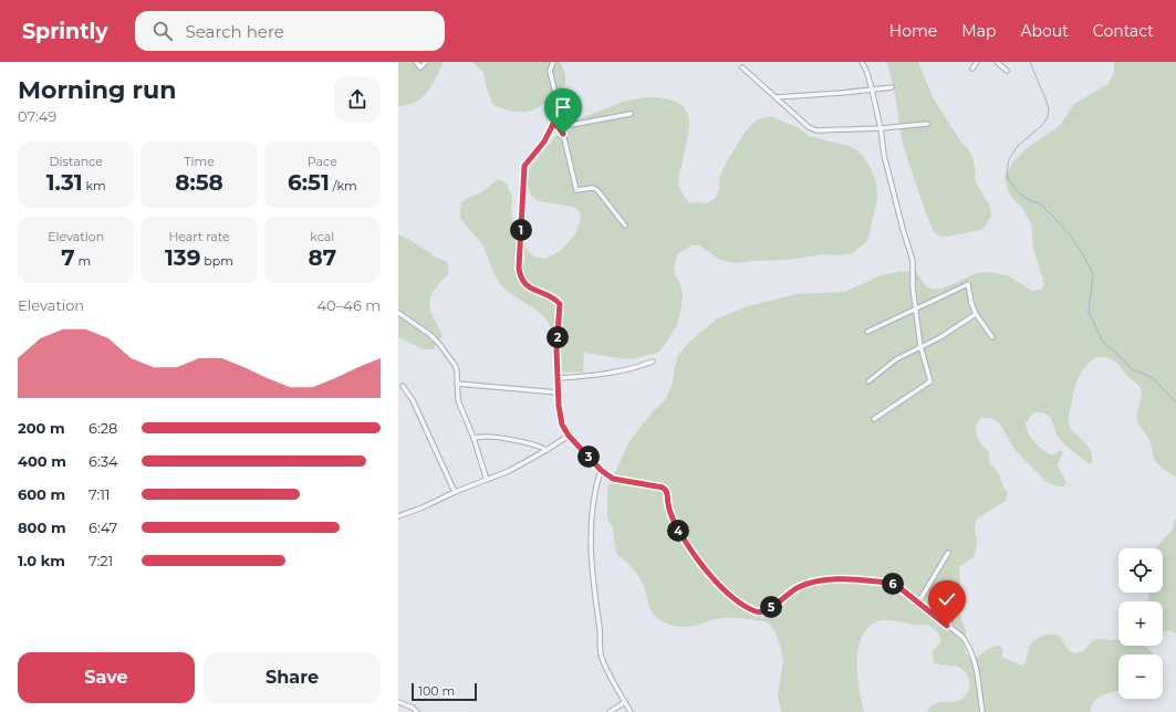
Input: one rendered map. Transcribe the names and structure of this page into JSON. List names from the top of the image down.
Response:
{
  "scale_bar": "100 m",
  "page": {
    "header": "Sprintly",
    "search": "Search here",
    "nav": [
      "Home",
      "Map",
      "About",
      "Contact"
    ],
    "heading": ["Morning run", "07:49"],
    "stats": [
      ["Distance", "1.31 km"],
      ["Time", "8:58"],
      ["Pace", "6:51 /km"],
      ["Elevation", "7 m"],
      ["Heart rate", "139 bpm"],
      ["kcal", "87"]
    ],
    "pins": [
      "1",
      "2",
      "3",
      "4",
      "6",
      "5"
    ],
    "chart": ["Elevation", "40–46 m"],
    "list": [
      {
        "name": "200 m",
        "note": "6:28"
      },
      {
        "name": "400 m",
        "note": "6:34"
      },
      {
        "name": "600 m",
        "note": "7:11"
      },
      {
        "name": "800 m",
        "note": "6:47"
      },
      {
        "name": "1.0 km",
        "note": "7:21"
      }
    ],
    "map_buttons": ["+", "−"],
    "buttons": ["Save", "Share"],
    "scale": "100 m"
  }
}
